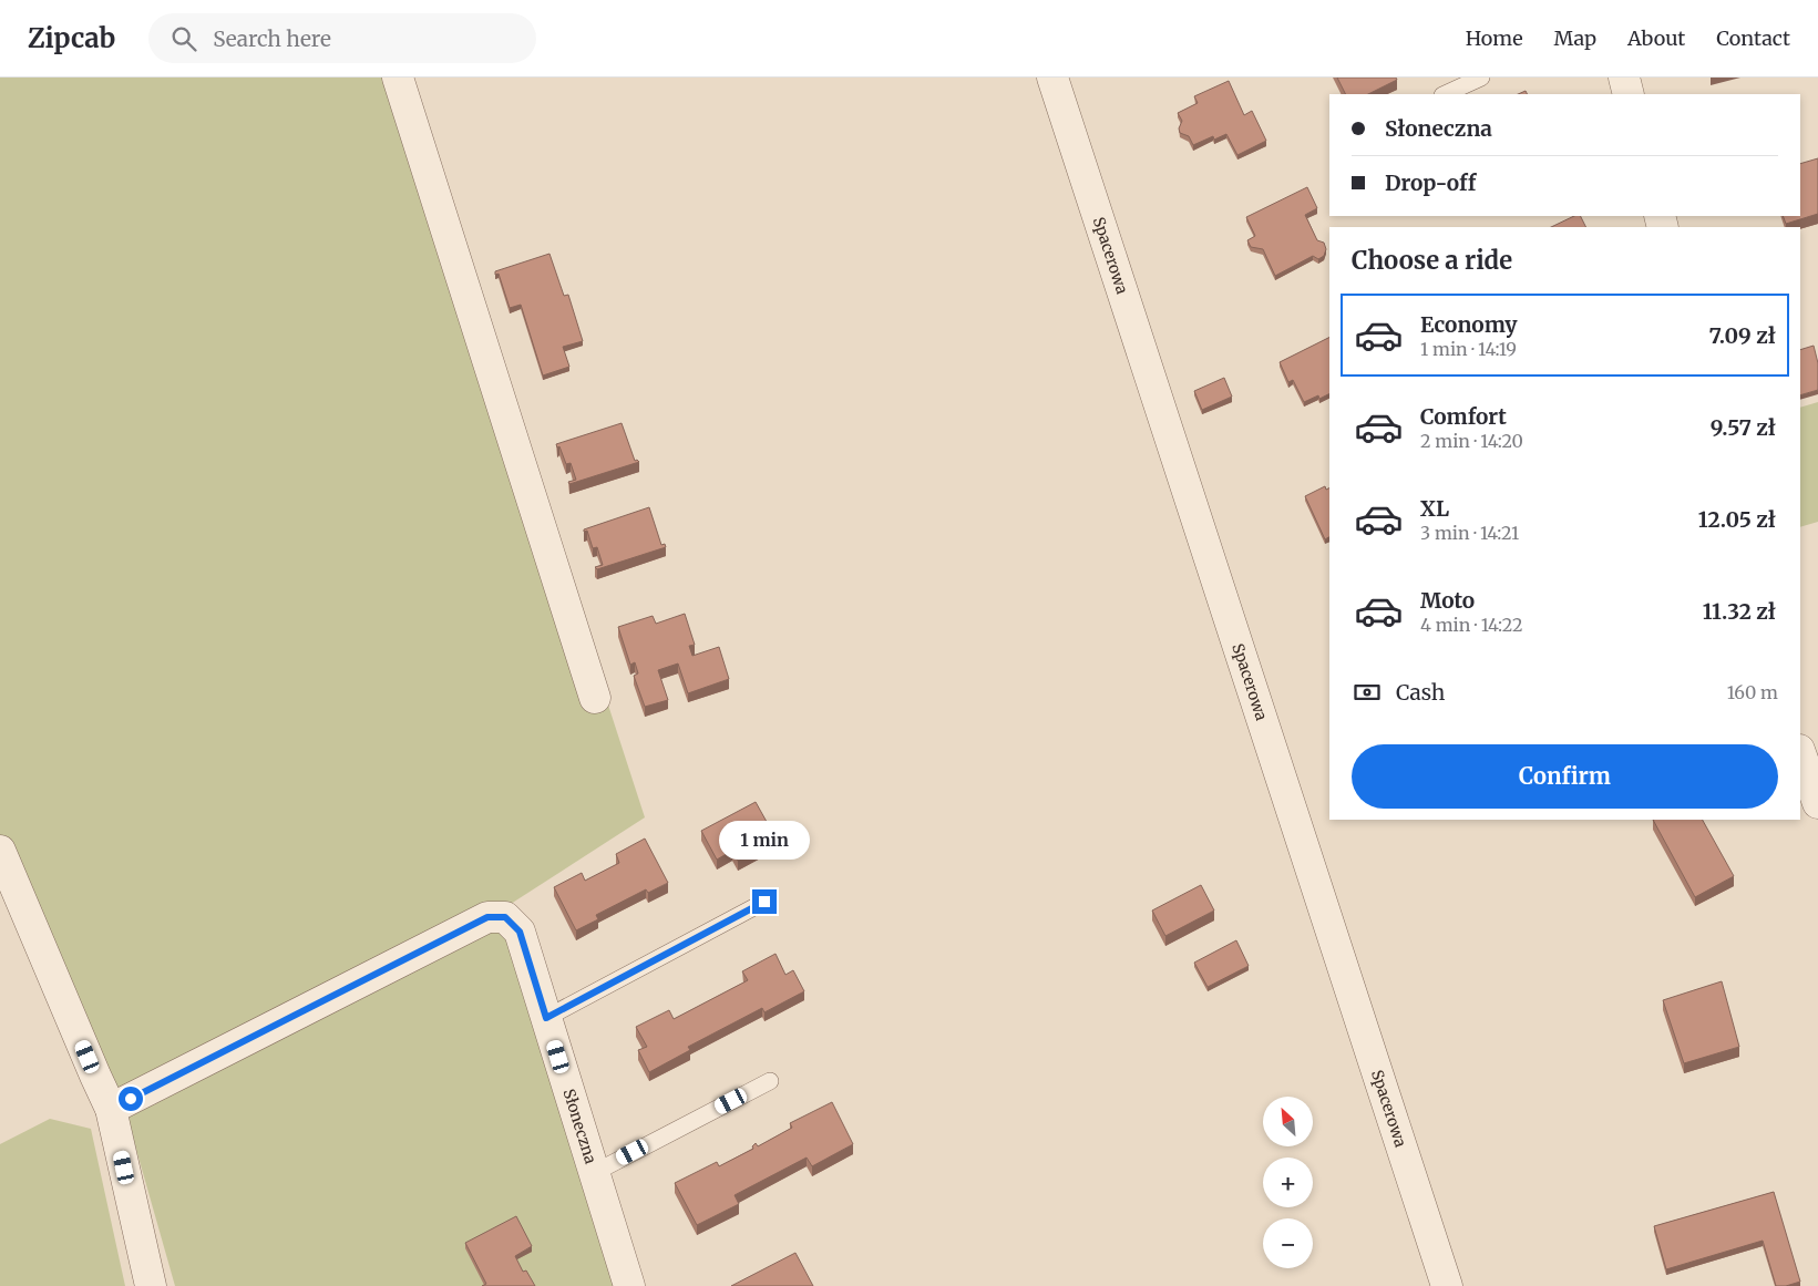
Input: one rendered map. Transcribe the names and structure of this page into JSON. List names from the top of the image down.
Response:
{
  "streets": {
    "street": ["Spacerowa", "Słoneczna"]
  },
  "north": "top left",
  "page": {
    "header": "Zipcab",
    "search": "Search here",
    "nav": [
      "Home",
      "Map",
      "About",
      "Contact"
    ],
    "banner": ["Słoneczna", "Drop-off"],
    "heading": "Choose a ride",
    "list": [
      {
        "name": "Economy",
        "note": "1 min · 14:19",
        "value": "7.09 zł"
      },
      {
        "name": "Comfort",
        "note": "2 min · 14:20",
        "value": "9.57 zł"
      },
      {
        "name": "XL",
        "note": "3 min · 14:21",
        "value": "12.05 zł"
      },
      {
        "name": "Moto",
        "note": "4 min · 14:22",
        "value": "11.32 zł"
      }
    ],
    "pay": ["Cash", "160 m"],
    "buttons": "Confirm",
    "bubble": "1 min",
    "map_buttons": ["+", "−"]
  }
}
